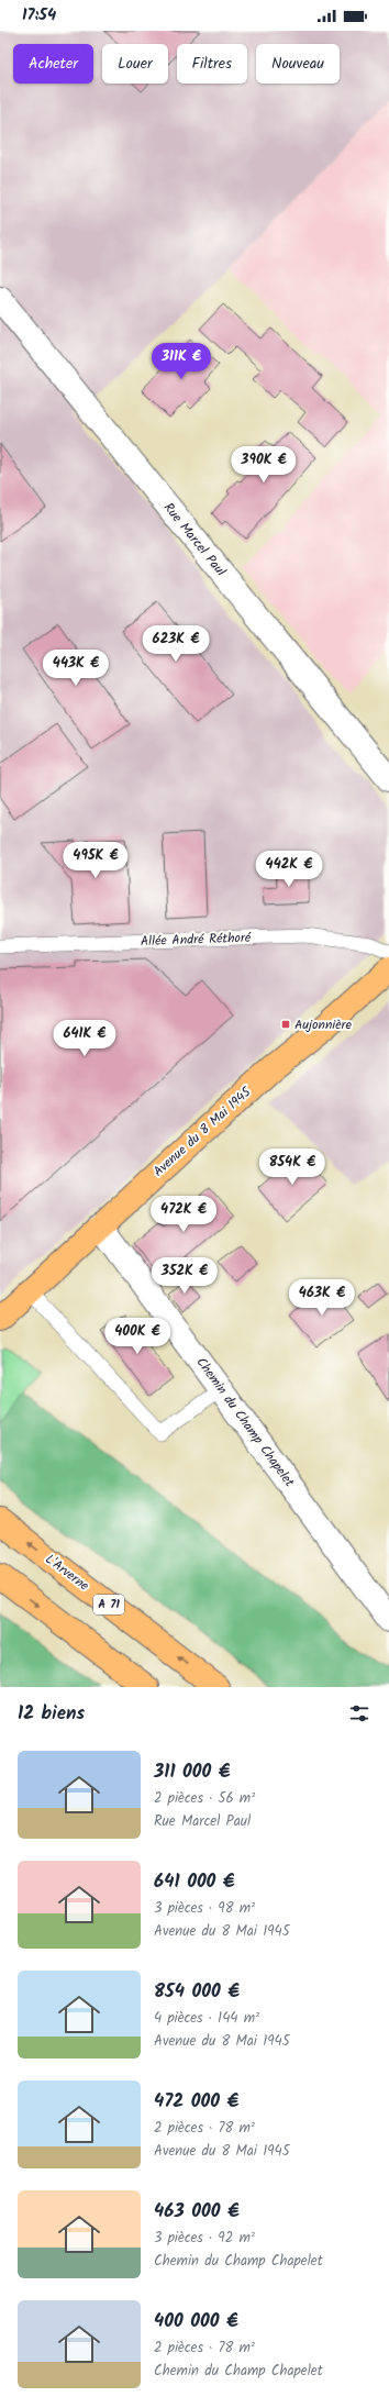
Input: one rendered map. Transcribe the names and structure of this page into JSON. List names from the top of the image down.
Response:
{
  "streets": {
    "main road": ["Avenue du 8 Mai 1945", "L'Arverne", "A 71"],
    "street": ["Rue Marcel Paul", "Chemin du Champ Chapelet"],
    "lane": ["Allée André Réthoré"]
  },
  "crossings": [
    ["Avenue du 8 Mai 1945", "Chemin du Champ Chapelet"]
  ],
  "places": {
    "transit": ["Aujonnière"]
  },
  "page": {
    "status": "17:54",
    "chip": [
      "Acheter",
      "Louer",
      "Filtres",
      "Nouveau"
    ],
    "price": [
      "311K €",
      "390K €",
      "623K €",
      "443K €",
      "495K €",
      "442K €",
      "641K €",
      "854K €",
      "472K €",
      "352K €",
      "463K €",
      "400K €"
    ],
    "heading": "12 biens",
    "list": [
      {
        "name": "311 000 €",
        "note": "2 pièces · 56 m² · Rue Marcel Paul"
      },
      {
        "name": "641 000 €",
        "note": "3 pièces · 98 m² · Avenue du 8 Mai 1945"
      },
      {
        "name": "854 000 €",
        "note": "4 pièces · 144 m² · Avenue du 8 Mai 1945"
      },
      {
        "name": "472 000 €",
        "note": "2 pièces · 78 m² · Avenue du 8 Mai 1945"
      },
      {
        "name": "463 000 €",
        "note": "3 pièces · 92 m² · Chemin du Champ Chapelet"
      },
      {
        "name": "400 000 €",
        "note": "2 pièces · 78 m² · Chemin du Champ Chapelet"
      }
    ]
  }
}
